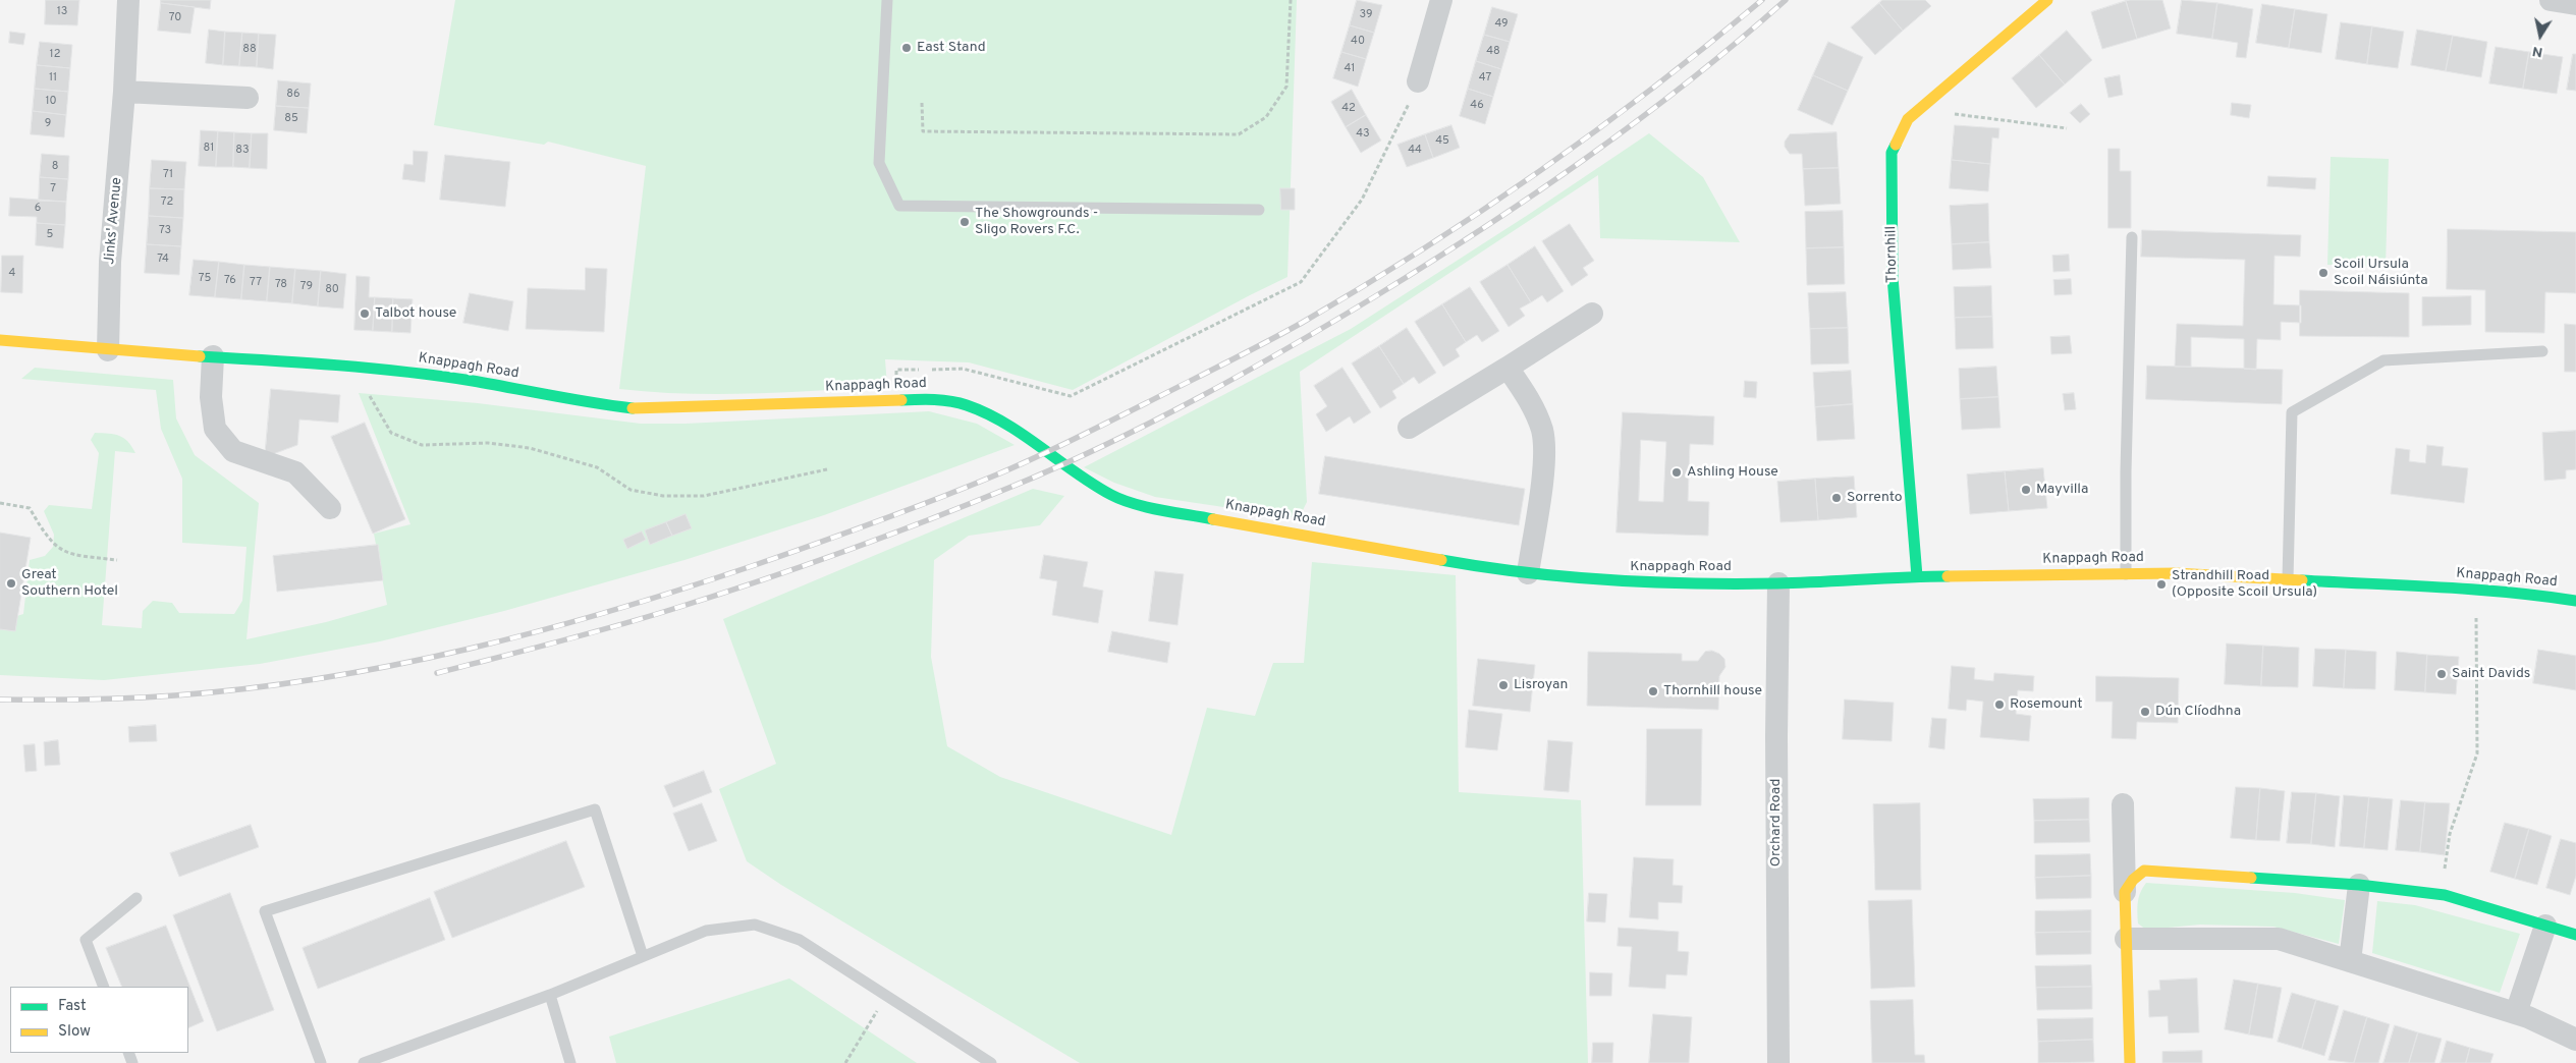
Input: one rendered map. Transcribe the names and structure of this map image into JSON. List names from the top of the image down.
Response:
{
  "streets": {
    "main road": ["Thornhill", "Knappagh Road"],
    "street": ["Jinks' Avenue", "Orchard Road"]
  },
  "crossings": [
    ["Jinks' Avenue", "Knappagh Road"],
    ["Thornhill", "Knappagh Road"],
    ["Knappagh Road", "Orchard Road"]
  ],
  "places": [
    "East Stand",
    "The Showgrounds - Sligo Rovers F.C.",
    "Scoil Ursula Scoil Náisiúnta",
    "Talbot house",
    "Ashling House",
    "Mayvilla",
    "Sorrento",
    "Great Southern Hotel",
    "Strandhill Road (Opposite Scoil Ursula)",
    "Saint Davids",
    "Lisroyan",
    "Thornhill house",
    "Rosemount",
    "Dún Clíodhna"
  ],
  "house_numbers": [
    "13",
    "39",
    "70",
    "49",
    "40",
    "88",
    "48",
    "12",
    "41",
    "11",
    "47",
    "86",
    "10",
    "46",
    "42",
    "85",
    "9",
    "43",
    "45",
    "81",
    "83",
    "44",
    "8",
    "71",
    "7",
    "72",
    "6",
    "73",
    "5",
    "74",
    "4",
    "75",
    "76",
    "77",
    "78",
    "79",
    "80"
  ],
  "legend": ["Fast", "Slow"],
  "north": "bottom"
}
